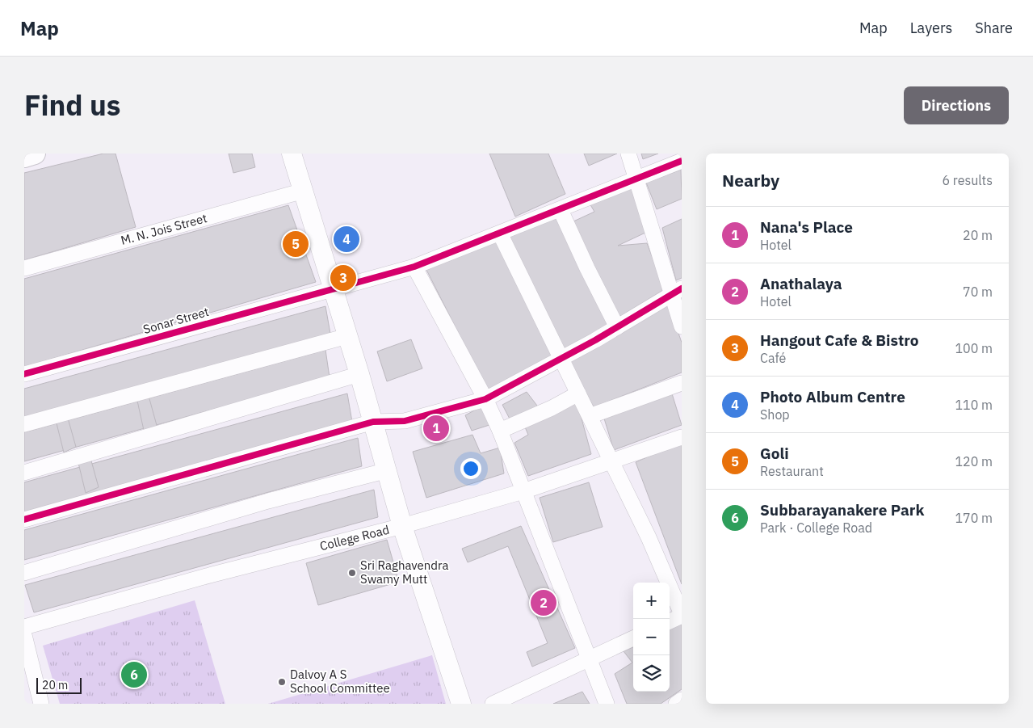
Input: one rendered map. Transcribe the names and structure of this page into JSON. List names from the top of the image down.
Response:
{
  "streets": {
    "street": ["M. N. Jois Street", "Sonar Street", "College Road"]
  },
  "places": ["Sri Raghavendra Swamy Mutt", "Dalvoy A S School Committee"],
  "scale_bar": "20 m",
  "page": {
    "header": "Map",
    "nav": ["Map", "Layers", "Share"],
    "title": "Find us",
    "buttons": "Directions",
    "heading": ["Nearby", "6 results"],
    "list": [
      {
        "mark": "1",
        "name": "Nana's Place",
        "note": "Hotel",
        "value": "20 m"
      },
      {
        "mark": "2",
        "name": "Anathalaya",
        "note": "Hotel",
        "value": "70 m"
      },
      {
        "mark": "3",
        "name": "Hangout Cafe & Bistro",
        "note": "Café",
        "value": "100 m"
      },
      {
        "mark": "4",
        "name": "Photo Album Centre",
        "note": "Shop",
        "value": "110 m"
      },
      {
        "mark": "5",
        "name": "Goli",
        "note": "Restaurant",
        "value": "120 m"
      },
      {
        "mark": "6",
        "name": "Subbarayanakere Park",
        "note": "Park · College Road",
        "value": "170 m"
      }
    ],
    "pins": [
      "4",
      "5",
      "3",
      "1",
      "2",
      "6"
    ],
    "map_buttons": ["+", "−"],
    "scale": "20 m"
  }
}
